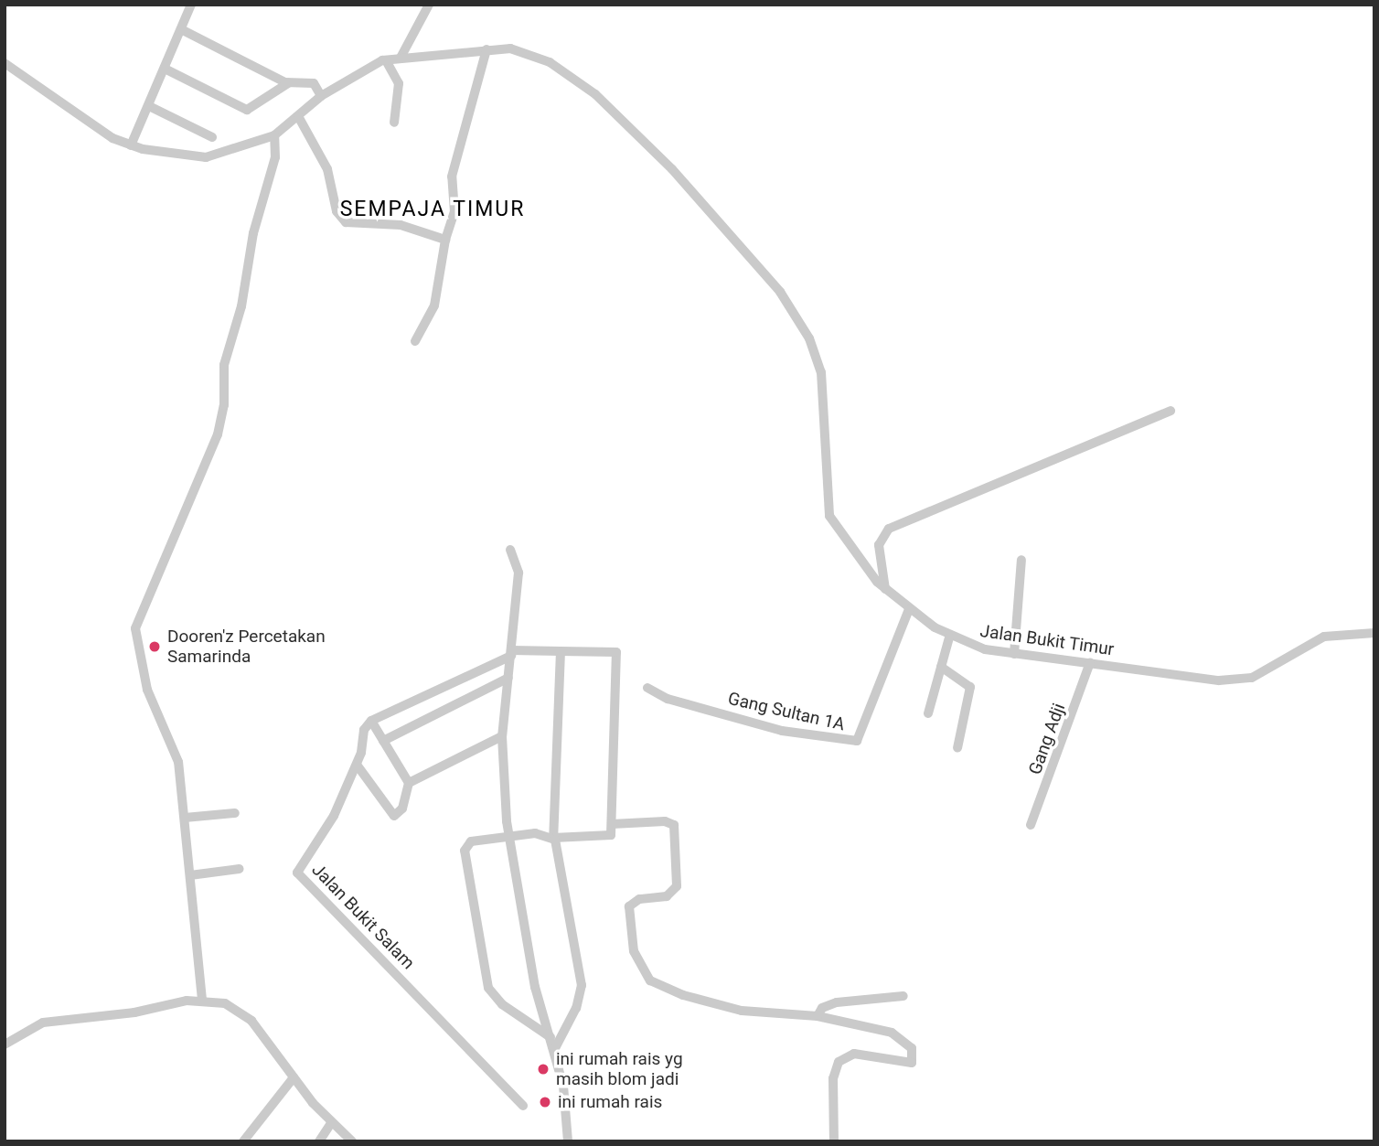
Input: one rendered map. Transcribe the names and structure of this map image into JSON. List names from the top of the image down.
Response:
{
  "streets": {
    "street": [
      "Jalan Bukit Timur",
      "Gang Sultan 1A",
      "Gang Adji",
      "Jalan Bukit Salam"
    ]
  },
  "crossings": [
    ["Jalan Bukit Timur", "Gang Sultan 1A"],
    ["Jalan Bukit Timur", "Gang Adji"]
  ],
  "districts": ["SEMPAJA TIMUR"],
  "places": ["Dooren'z Percetakan Samarinda", "ini rumah rais yg masih blom jadi", "ini rumah rais"]
}
